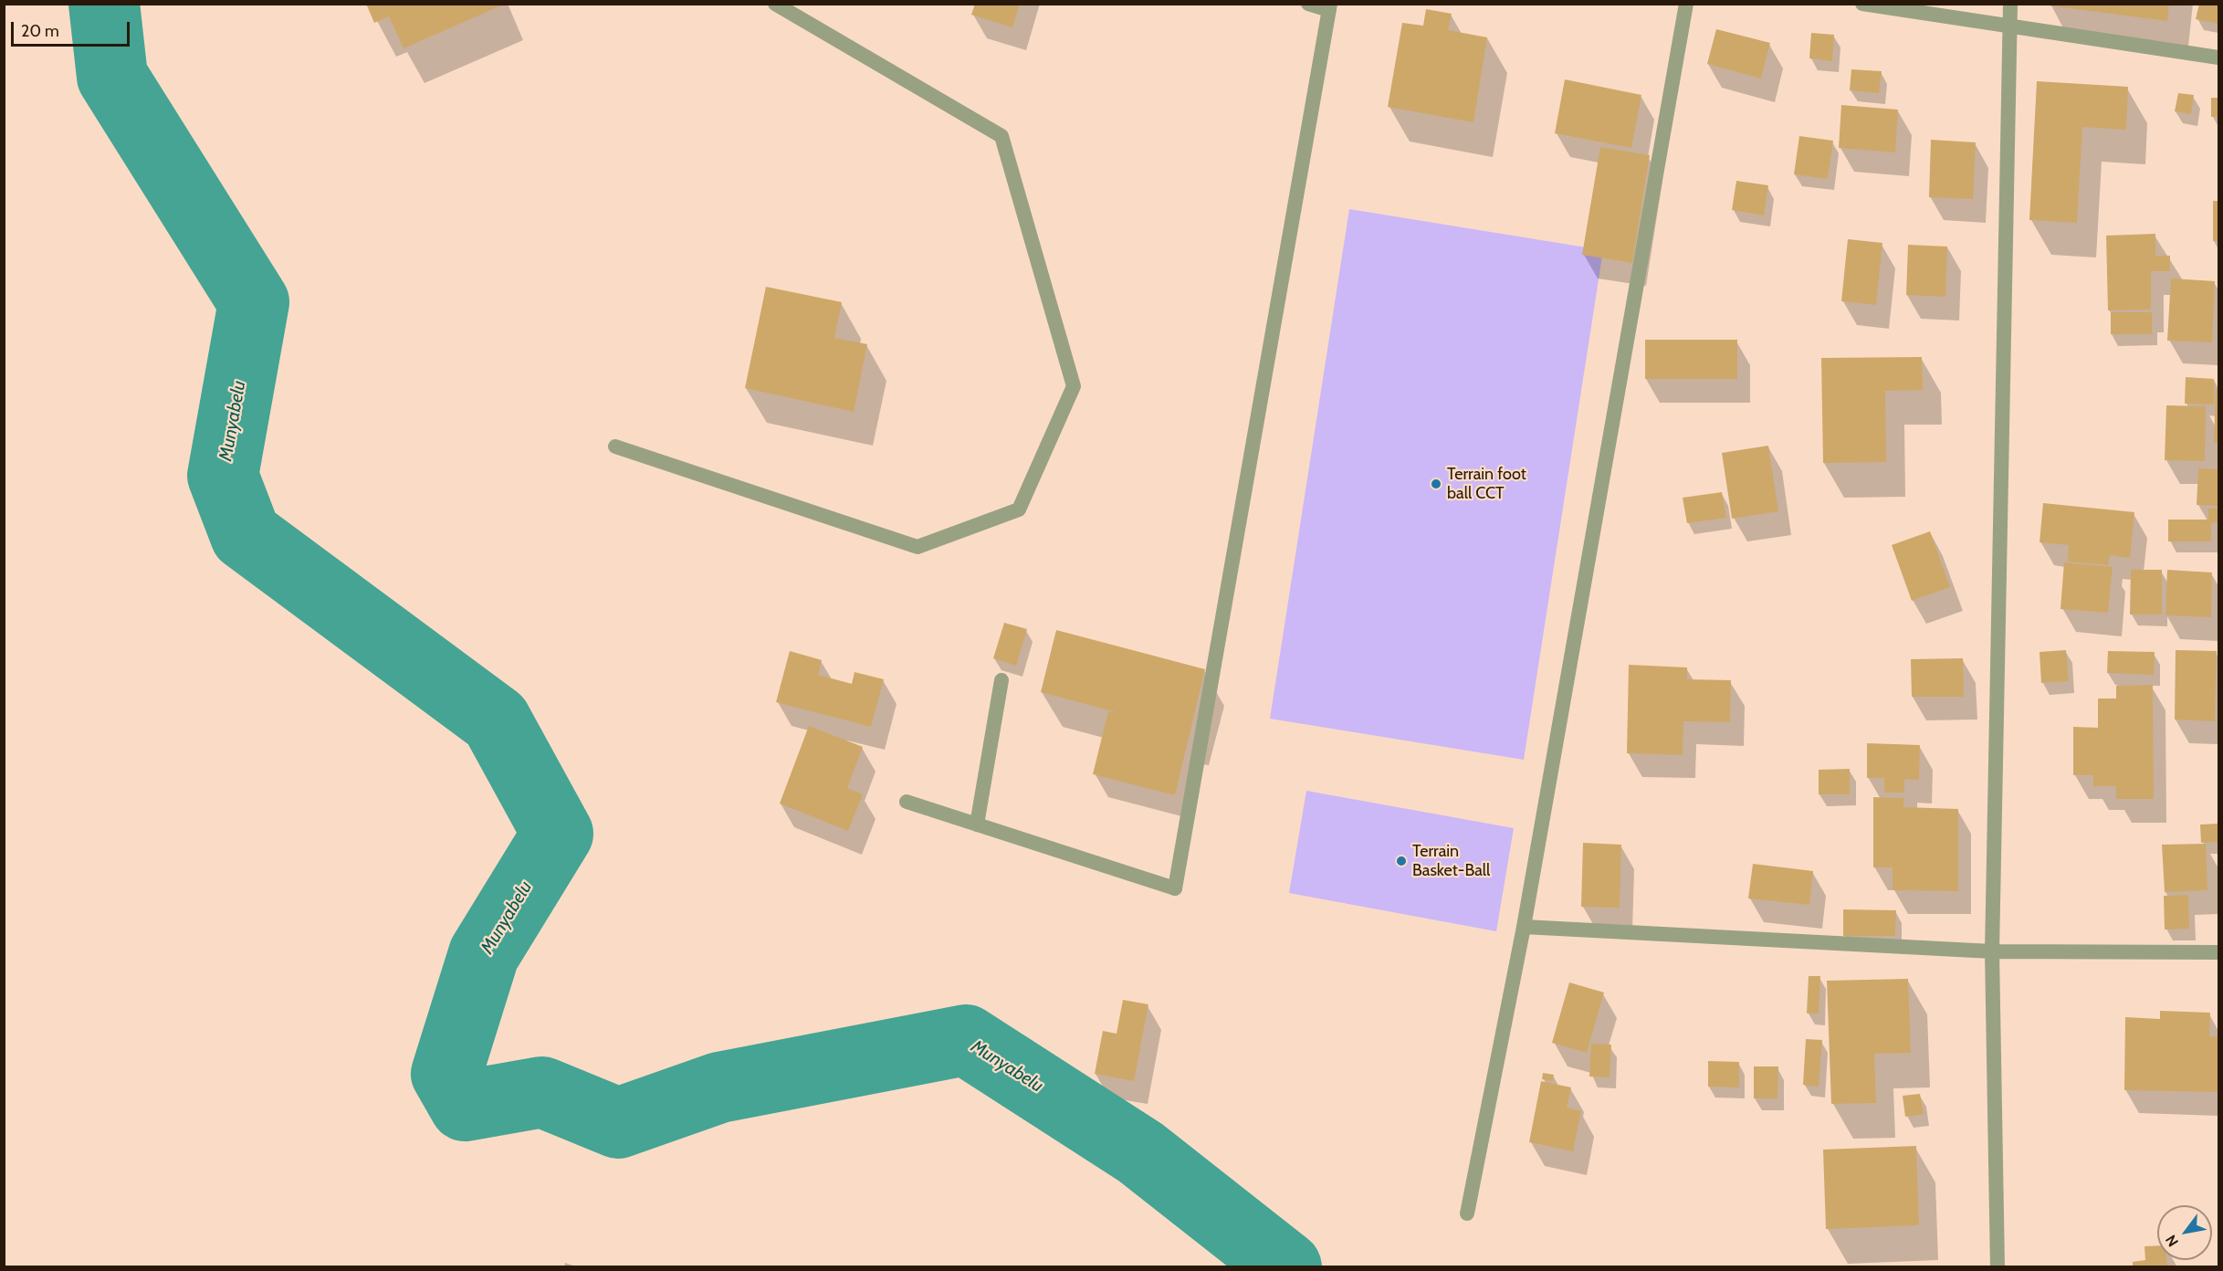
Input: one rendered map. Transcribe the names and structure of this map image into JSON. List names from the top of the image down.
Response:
{
  "water": ["Munyabelu"],
  "places": ["Terrain foot ball CCT", "Terrain Basket-Ball"],
  "scale_bar": "20 m",
  "north": "bottom left"
}
